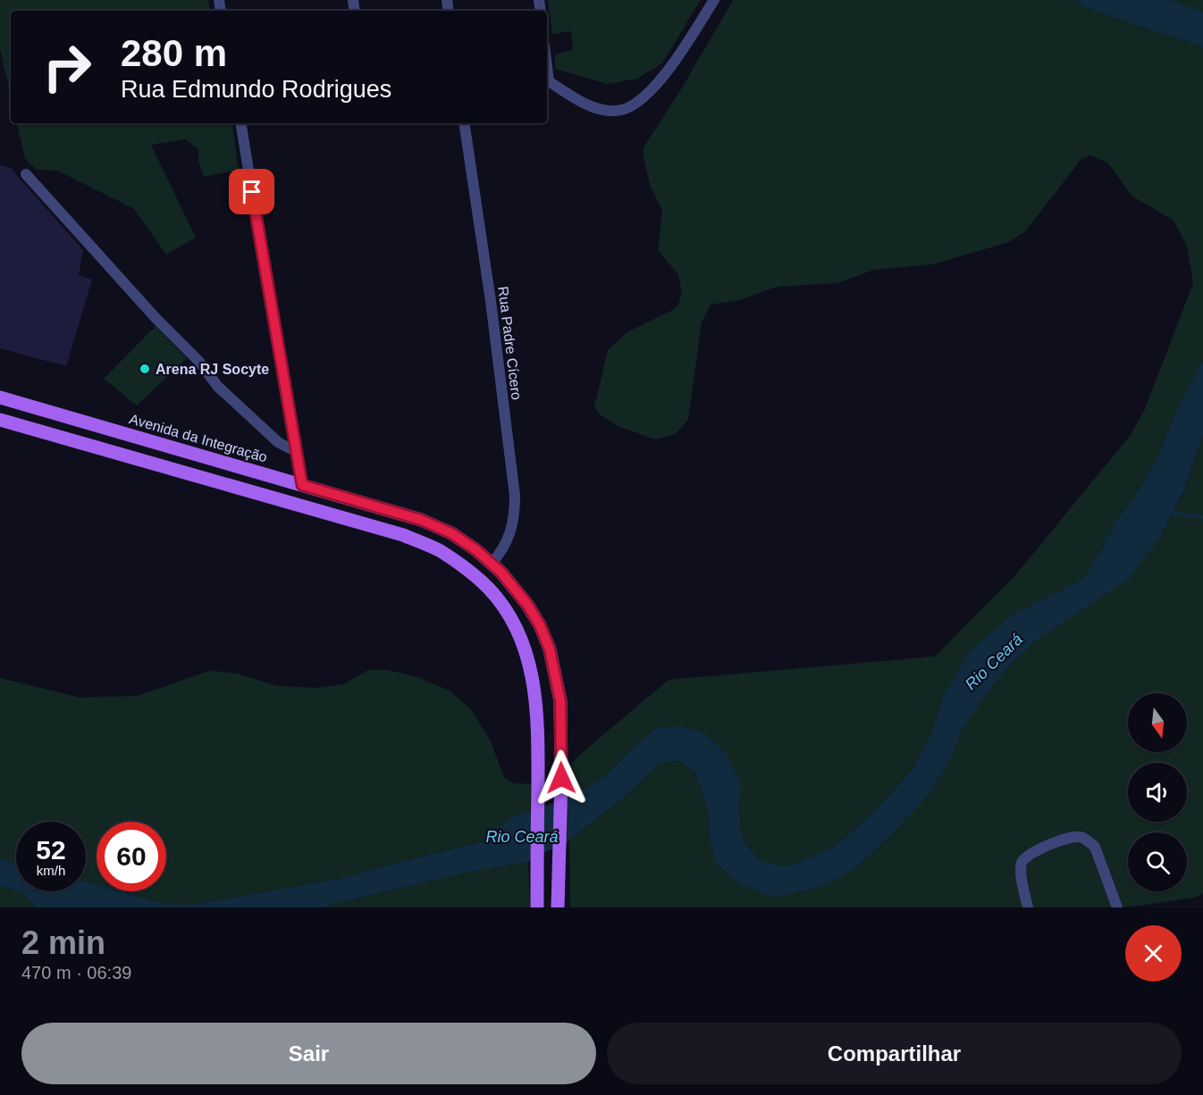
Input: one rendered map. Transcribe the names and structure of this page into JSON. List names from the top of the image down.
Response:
{
  "streets": {
    "main road": ["Avenida da Integração"],
    "street": ["Rua Padre Cícero"]
  },
  "crossings": [
    ["Rua Padre Cícero", "Avenida da Integração"]
  ],
  "water": ["Rio Ceará"],
  "places": ["Arena RJ Socyte"],
  "north": "bottom",
  "page": {
    "turn": ["280 m", "Rua Edmundo Rodrigues"],
    "speed": "52 km/h",
    "limit": "60",
    "heading": ["2 min", "470 m · 06:39"],
    "buttons": ["Sair", "Compartilhar"]
  }
}
